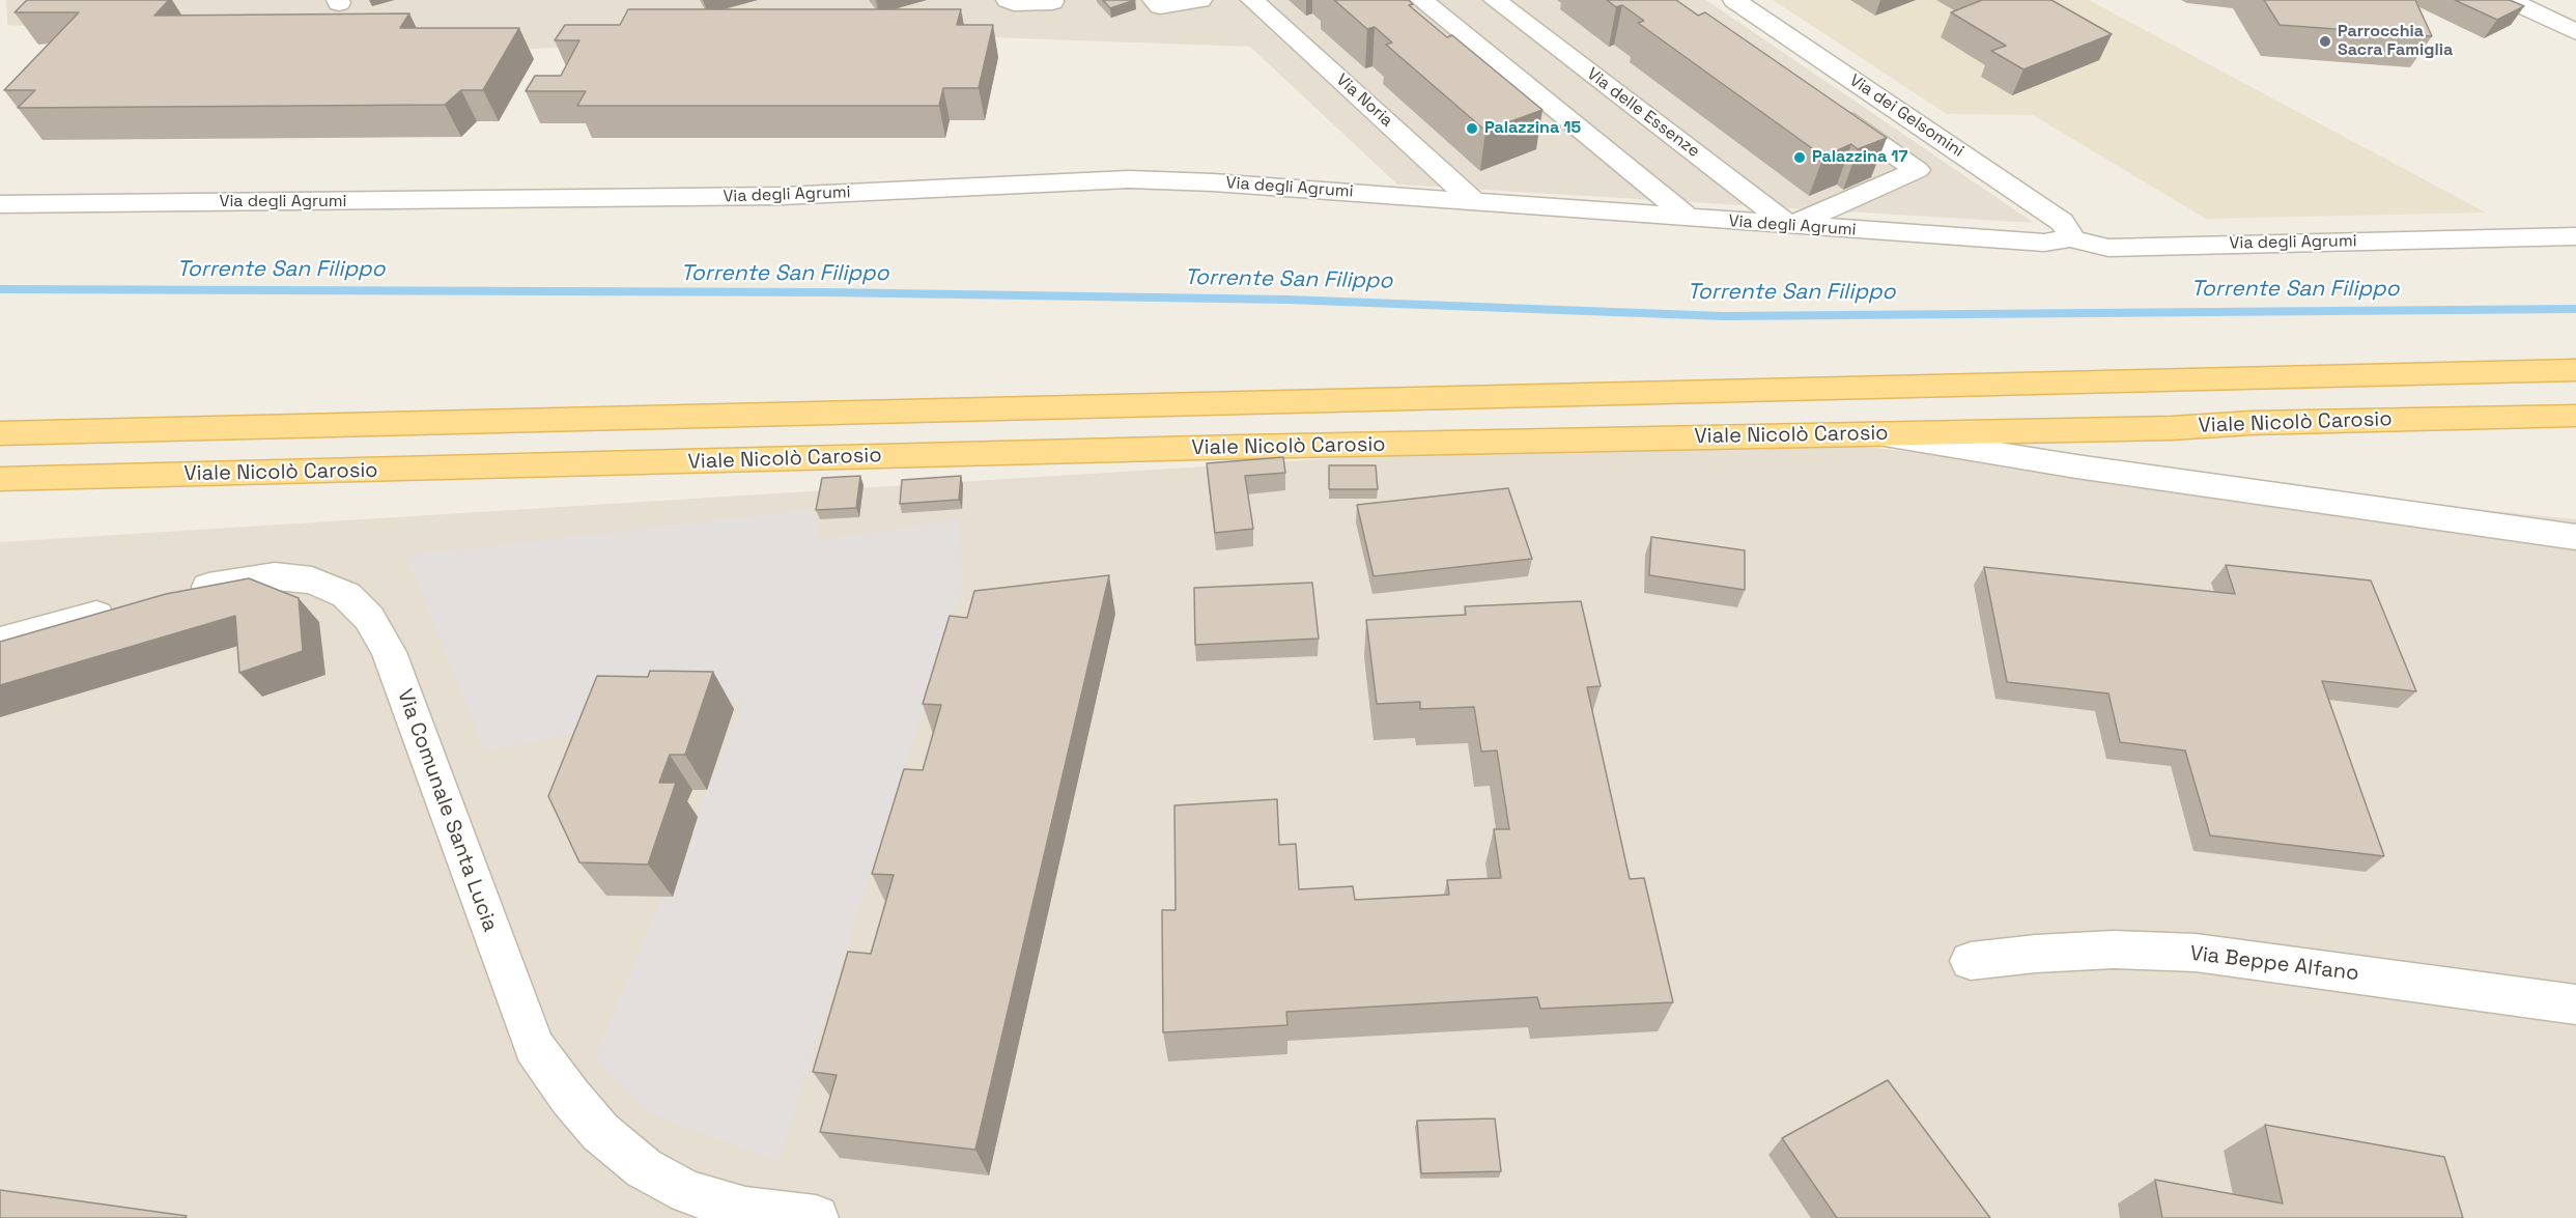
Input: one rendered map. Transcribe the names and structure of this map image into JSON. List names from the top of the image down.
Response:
{
  "streets": {
    "main road": ["Viale Nicolò Carosio"],
    "street": [
      "Via Noria",
      "Via delle Essenze",
      "Via dei Gelsomini",
      "Via degli Agrumi",
      "Via Comunale Santa Lucia",
      "Via Beppe Alfano"
    ]
  },
  "crossings": [
    ["Via Noria", "Via degli Agrumi"],
    ["Via delle Essenze", "Via dei Gelsomini"],
    ["Via delle Essenze", "Via degli Agrumi"],
    ["Via dei Gelsomini", "Via degli Agrumi"]
  ],
  "water": ["Torrente San Filippo"],
  "places": ["Parrocchia Sacra Famiglia", "Palazzina 15", "Palazzina 17"]
}
